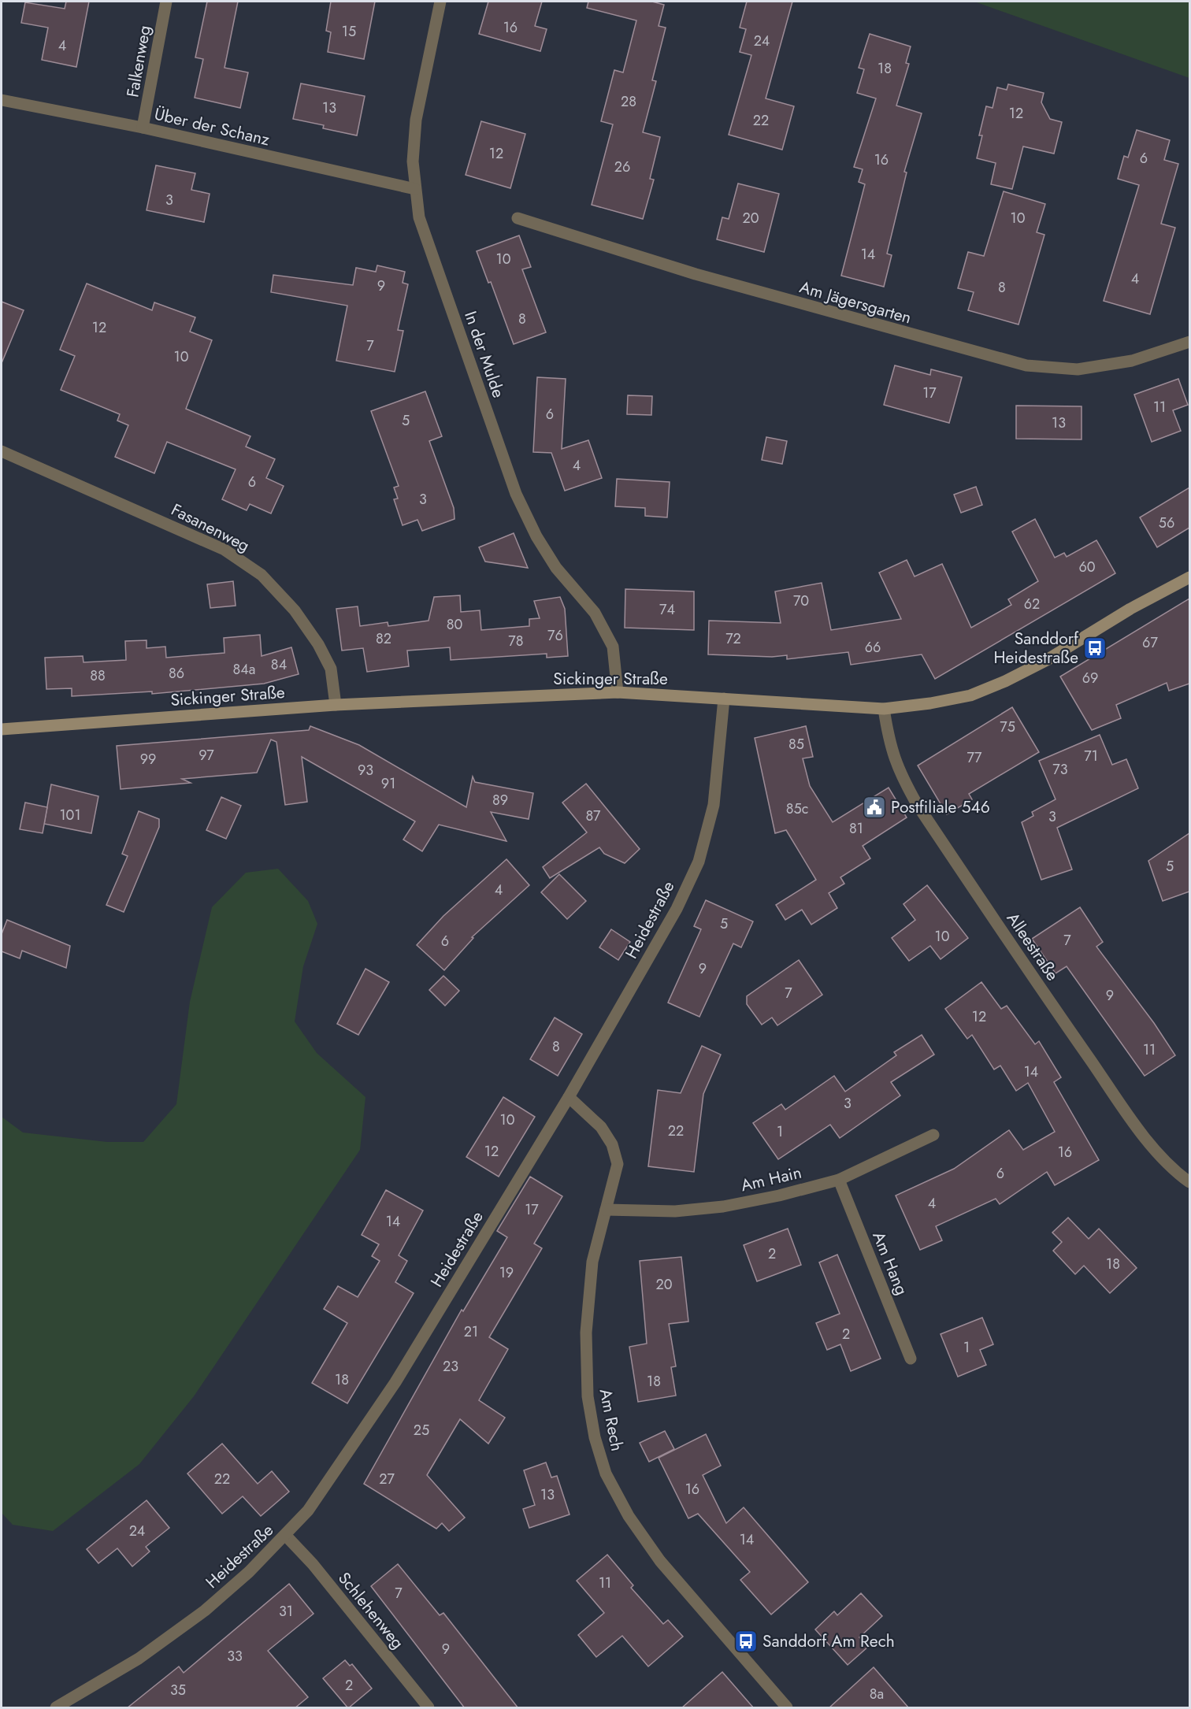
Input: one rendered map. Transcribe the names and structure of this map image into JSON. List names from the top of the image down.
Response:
{
  "streets": {
    "street": [
      "Falkenweg",
      "Über der Schanz",
      "Am Jägersgarten",
      "In der Mulde",
      "Fasanenweg",
      "Sickinger Straße",
      "Heidestraße",
      "Alleestraße",
      "Am Hain",
      "Am Hang",
      "Am Rech",
      "Schlehenweg"
    ]
  },
  "crossings": [
    ["Falkenweg", "Über der Schanz"],
    ["Über der Schanz", "In der Mulde"],
    ["In der Mulde", "Sickinger Straße"],
    ["Fasanenweg", "Sickinger Straße"],
    ["Sickinger Straße", "Heidestraße"],
    ["Sickinger Straße", "Alleestraße"],
    ["Heidestraße", "Am Rech"],
    ["Heidestraße", "Schlehenweg"],
    ["Am Hain", "Am Hang"],
    ["Am Hain", "Am Rech"]
  ],
  "places": {
    "bus stop": ["Sanddorf Heidestraße", "Sanddorf Am Rech"],
    "public building": ["Postfiliale 546"]
  },
  "house_numbers": [
    "16",
    "15",
    "24",
    "4",
    "18",
    "28",
    "13",
    "12",
    "22",
    "12",
    "6",
    "16",
    "26",
    "3",
    "20",
    "10",
    "14",
    "10",
    "4",
    "9",
    "8",
    "8",
    "12",
    "7",
    "10",
    "17",
    "11",
    "6",
    "5",
    "13",
    "4",
    "6",
    "3",
    "56",
    "60",
    "70",
    "62",
    "74",
    "80",
    "76",
    "82",
    "72",
    "78",
    "67",
    "66",
    "84",
    "84a",
    "86",
    "88",
    "69",
    "75",
    "85",
    "97",
    "71",
    "77",
    "99",
    "73",
    "93",
    "91",
    "89",
    "85c",
    "101",
    "87",
    "3",
    "81",
    "5",
    "4",
    "5",
    "10",
    "7",
    "6",
    "9",
    "7",
    "9",
    "12",
    "8",
    "11",
    "14",
    "3",
    "10",
    "22",
    "1",
    "12",
    "16",
    "6",
    "4",
    "17",
    "14",
    "2",
    "18",
    "19",
    "20",
    "21",
    "2",
    "1",
    "23",
    "18",
    "18",
    "25",
    "22",
    "27",
    "16",
    "13",
    "24",
    "14",
    "11",
    "7",
    "31",
    "9",
    "33",
    "2",
    "35",
    "8a"
  ]
}
